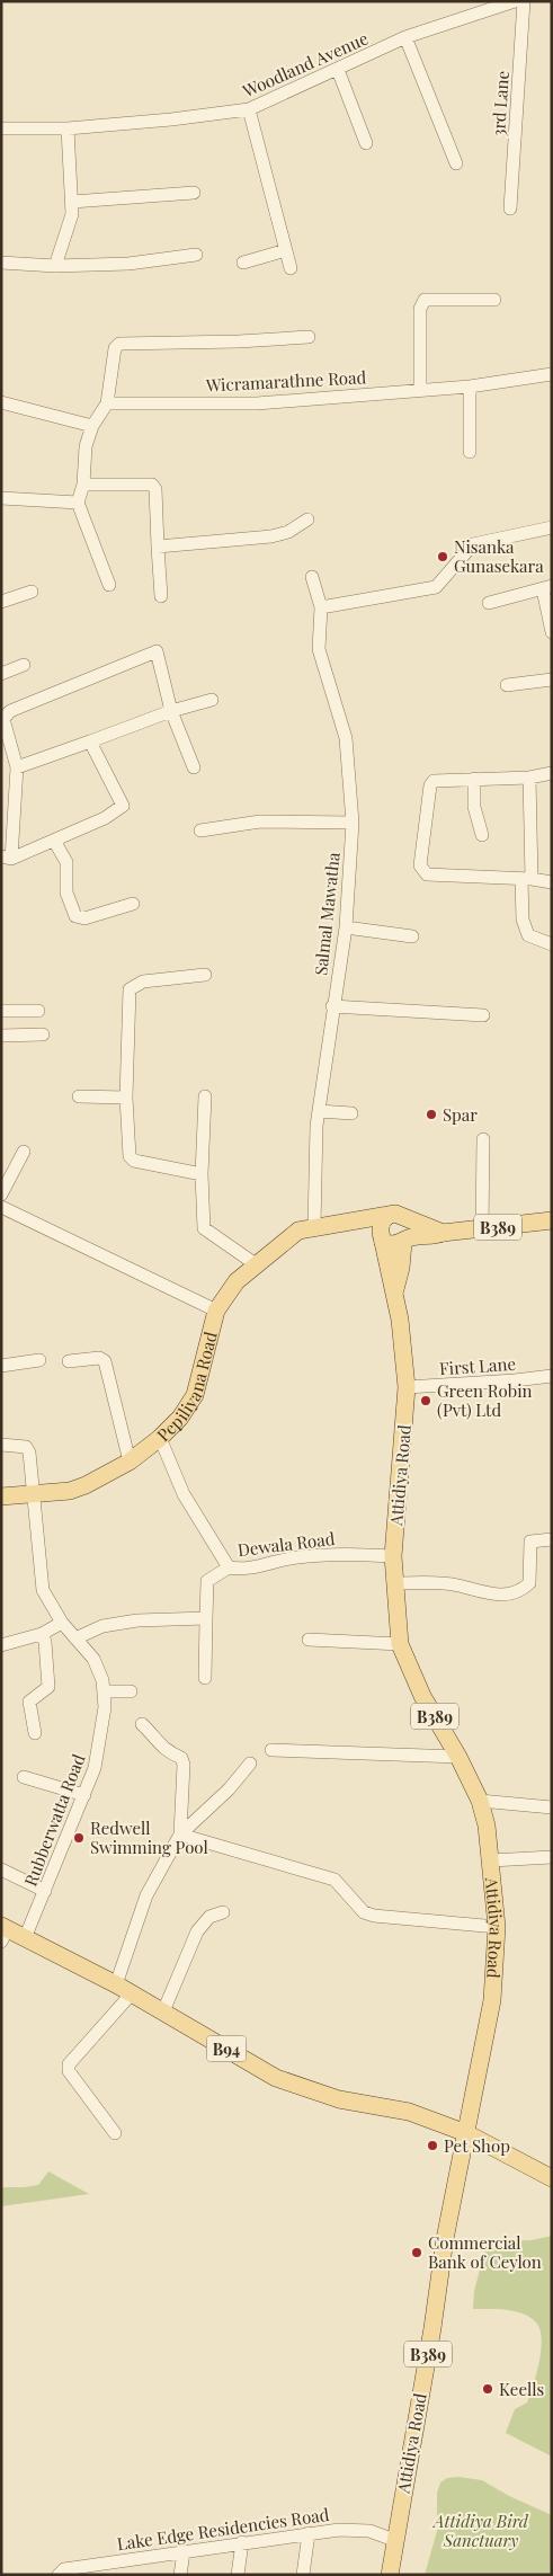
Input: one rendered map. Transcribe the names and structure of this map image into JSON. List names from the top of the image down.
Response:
{
  "streets": {
    "main road": [
      "B389",
      "Pepiliyana Road",
      "Attidiya Road",
      "B94"
    ],
    "street": [
      "Woodland Avenue",
      "3rd Lane",
      "Wicramarathne Road",
      "Salmal Mawatha",
      "First Lane",
      "Dewala Road",
      "Rubberwatta Road",
      "Lake Edge Residencies Road"
    ]
  },
  "crossings": [
    ["Salmal Mawatha", "Pepiliyana Road"],
    ["B389", "Attidiya Road"],
    ["First Lane", "Attidiya Road"],
    ["Pepiliyana Road", "Dewala Road"],
    ["Pepiliyana Road", "Rubberwatta Road"],
    ["Attidiya Road", "Dewala Road"],
    ["Attidiya Road", "B94"],
    ["Attidiya Road", "Lake Edge Residencies Road"],
    ["Rubberwatta Road", "B94"]
  ],
  "parks": ["Attidiya Bird Sanctuary"],
  "places": [
    "Nisanka Gunasekara",
    "Spar",
    "Green Robin (Pvt) Ltd",
    "Redwell Swimming Pool",
    "Pet Shop",
    "Commercial Bank of Ceylon",
    "Keells"
  ]
}
